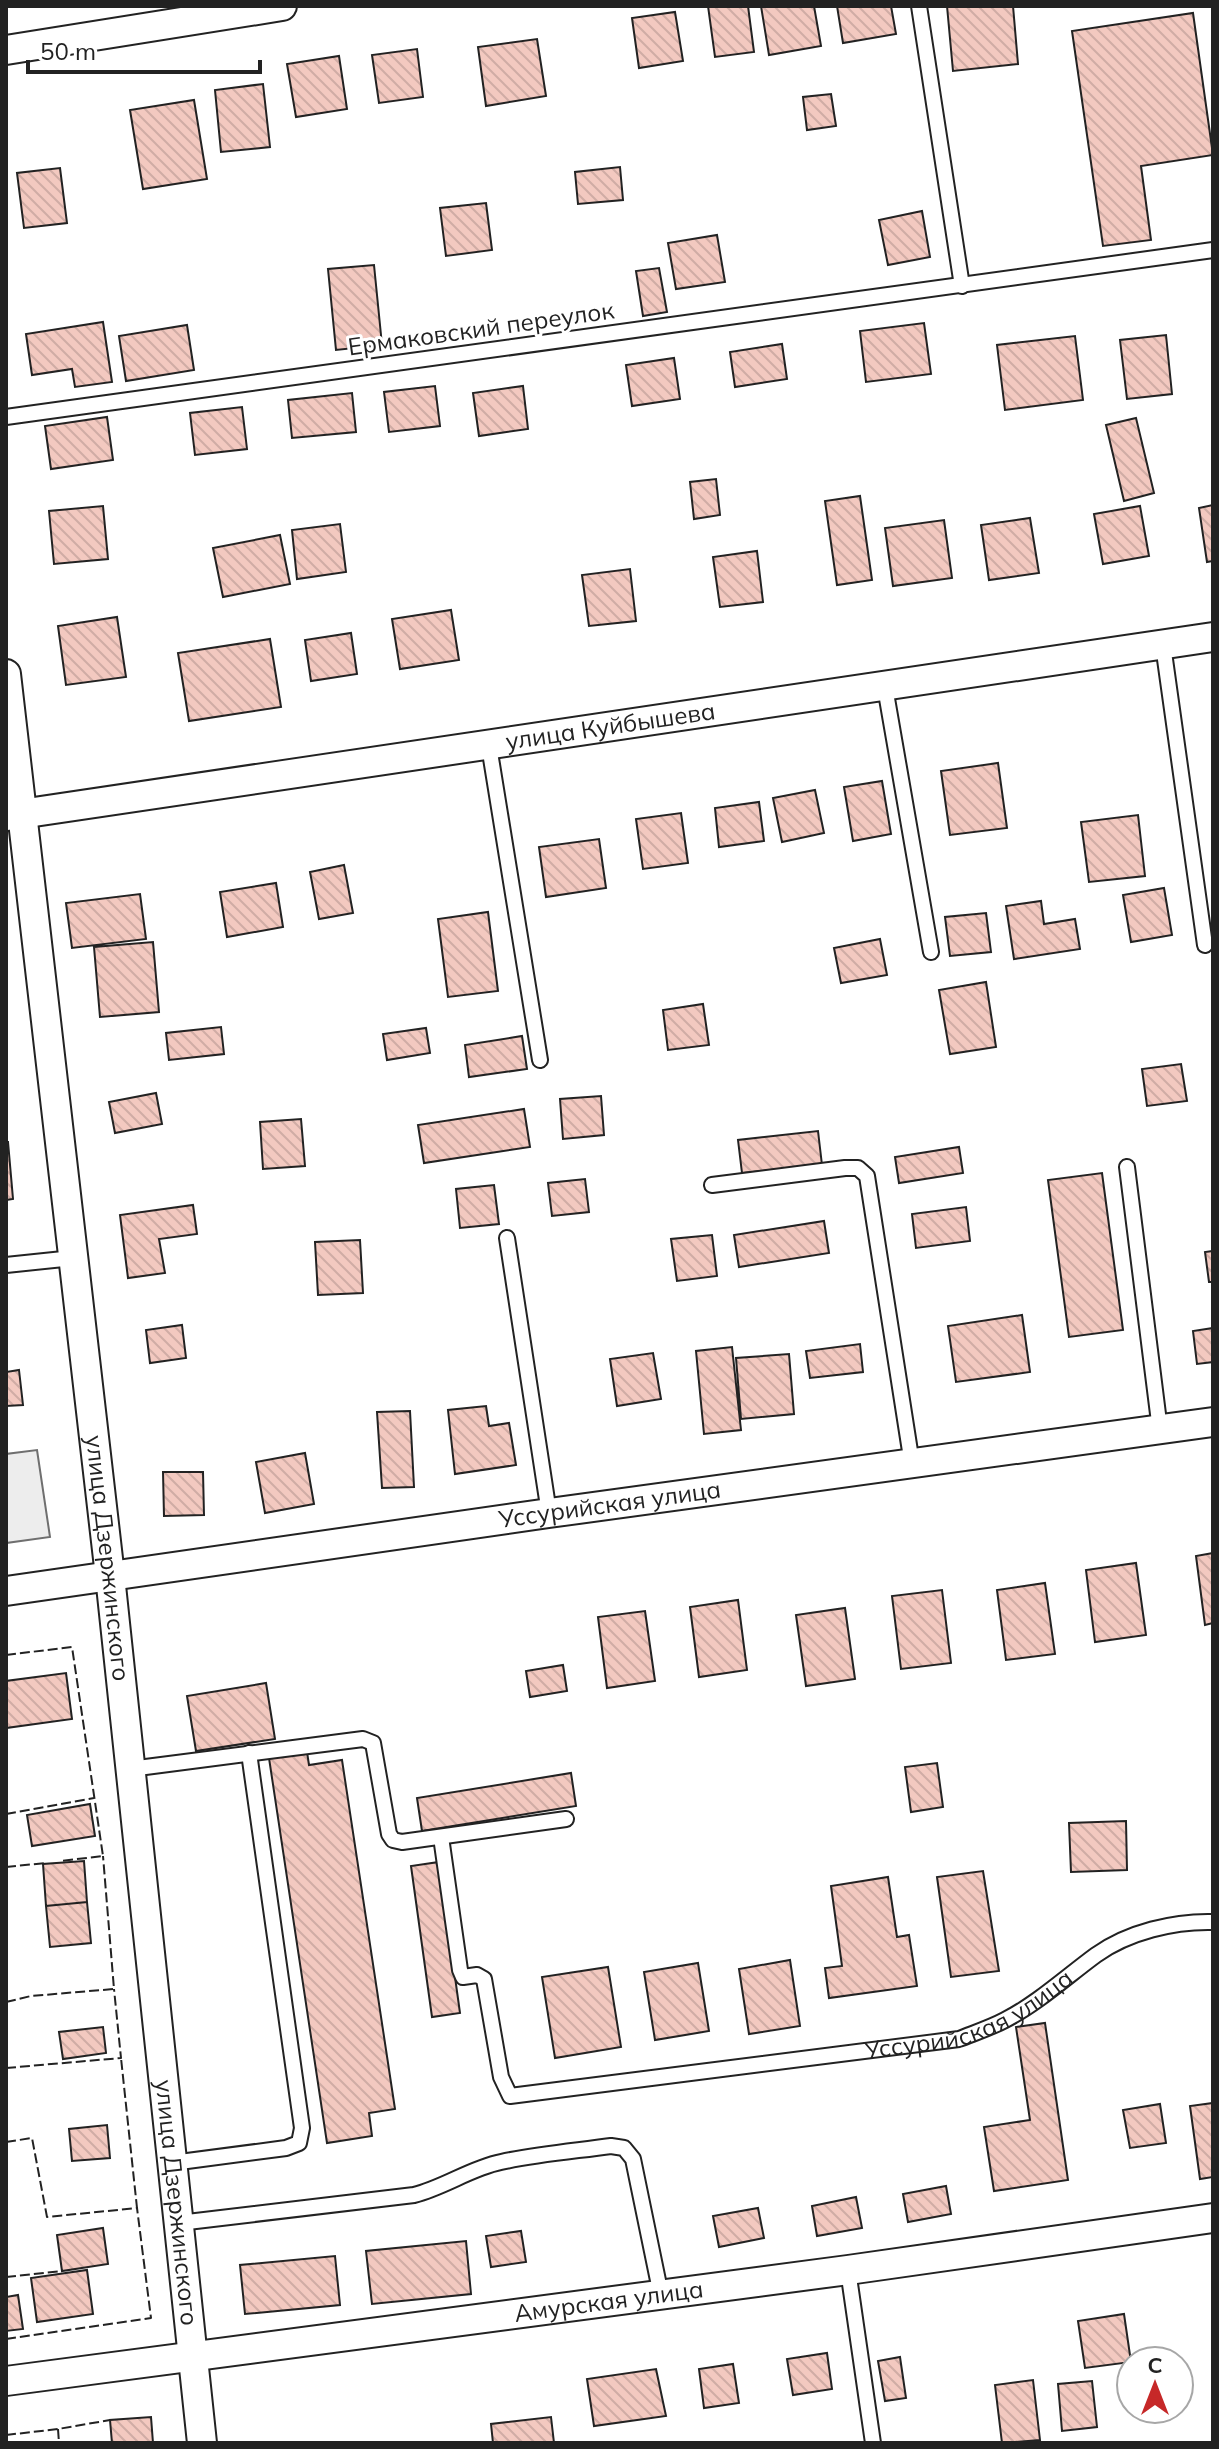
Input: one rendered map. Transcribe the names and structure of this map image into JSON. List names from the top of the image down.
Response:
{
  "streets": {
    "street": [
      "улица Куйбышева",
      "Уссурийская улица",
      "улица Дзержинского",
      "Амурская улица"
    ],
    "lane": ["Ермаковский переулок"]
  },
  "crossings": [
    ["улица Куйбышева", "улица Дзержинского"],
    ["Уссурийская улица", "улица Дзержинского"],
    ["улица Дзержинского", "Амурская улица"]
  ],
  "scale_bar": "50 m",
  "north": "top"
}
